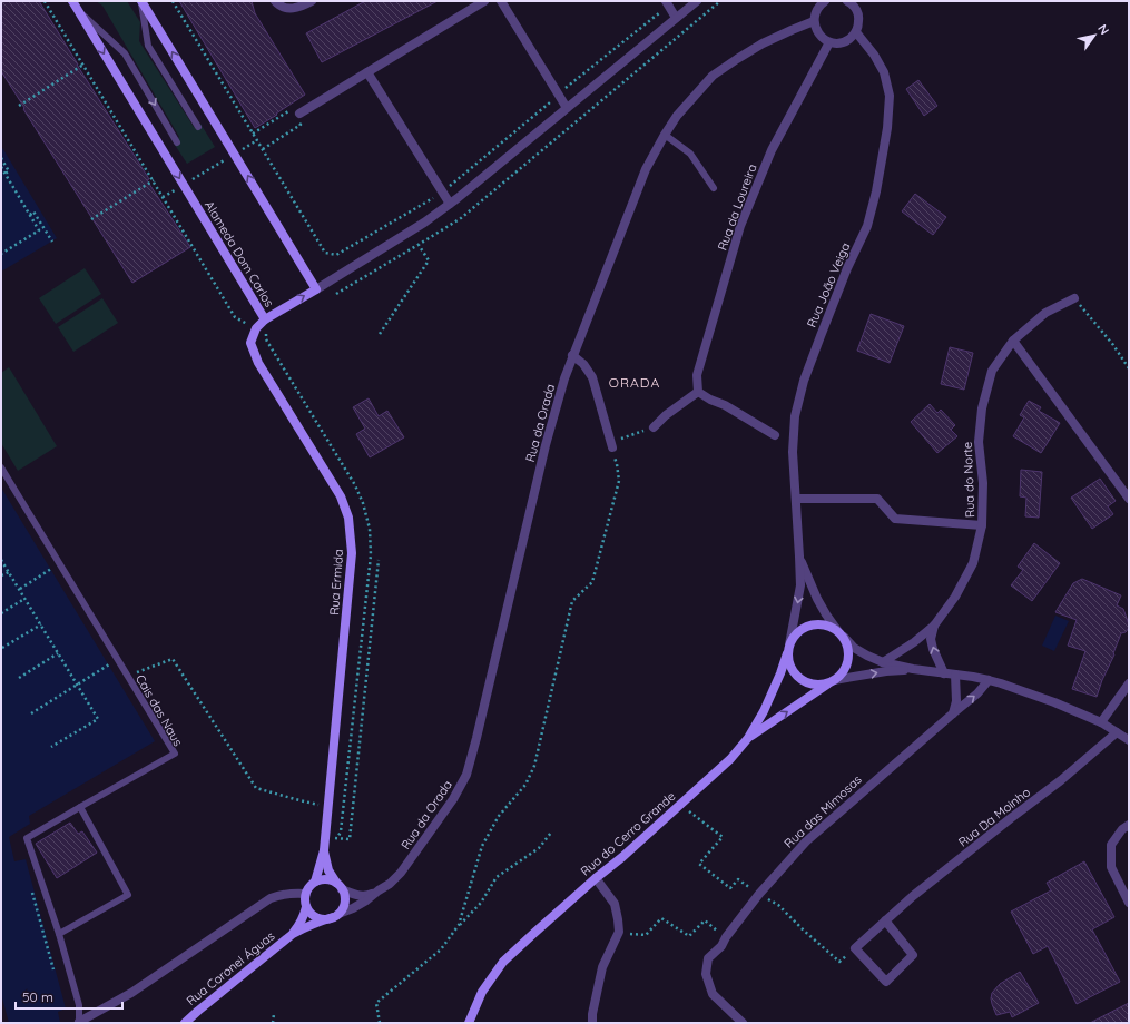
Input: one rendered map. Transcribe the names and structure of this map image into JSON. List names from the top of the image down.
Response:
{
  "streets": {
    "street": [
      "Rua da Loureira",
      "Alameda Dom Carlos",
      "Rua João Veiga",
      "Rua da Orada",
      "Rua do Norte",
      "Rua Ermida",
      "Rua das Mimosas",
      "Rua Da Moinho",
      "Rua do Cerro Grande",
      "Rua Coronel Águas"
    ],
    "lane": ["Cais das Naus"]
  },
  "crossings": [
    ["Rua João Veiga", "Rua do Cerro Grande"]
  ],
  "districts": ["ORADA"],
  "scale_bar": "50 m",
  "north": "top right"
}
